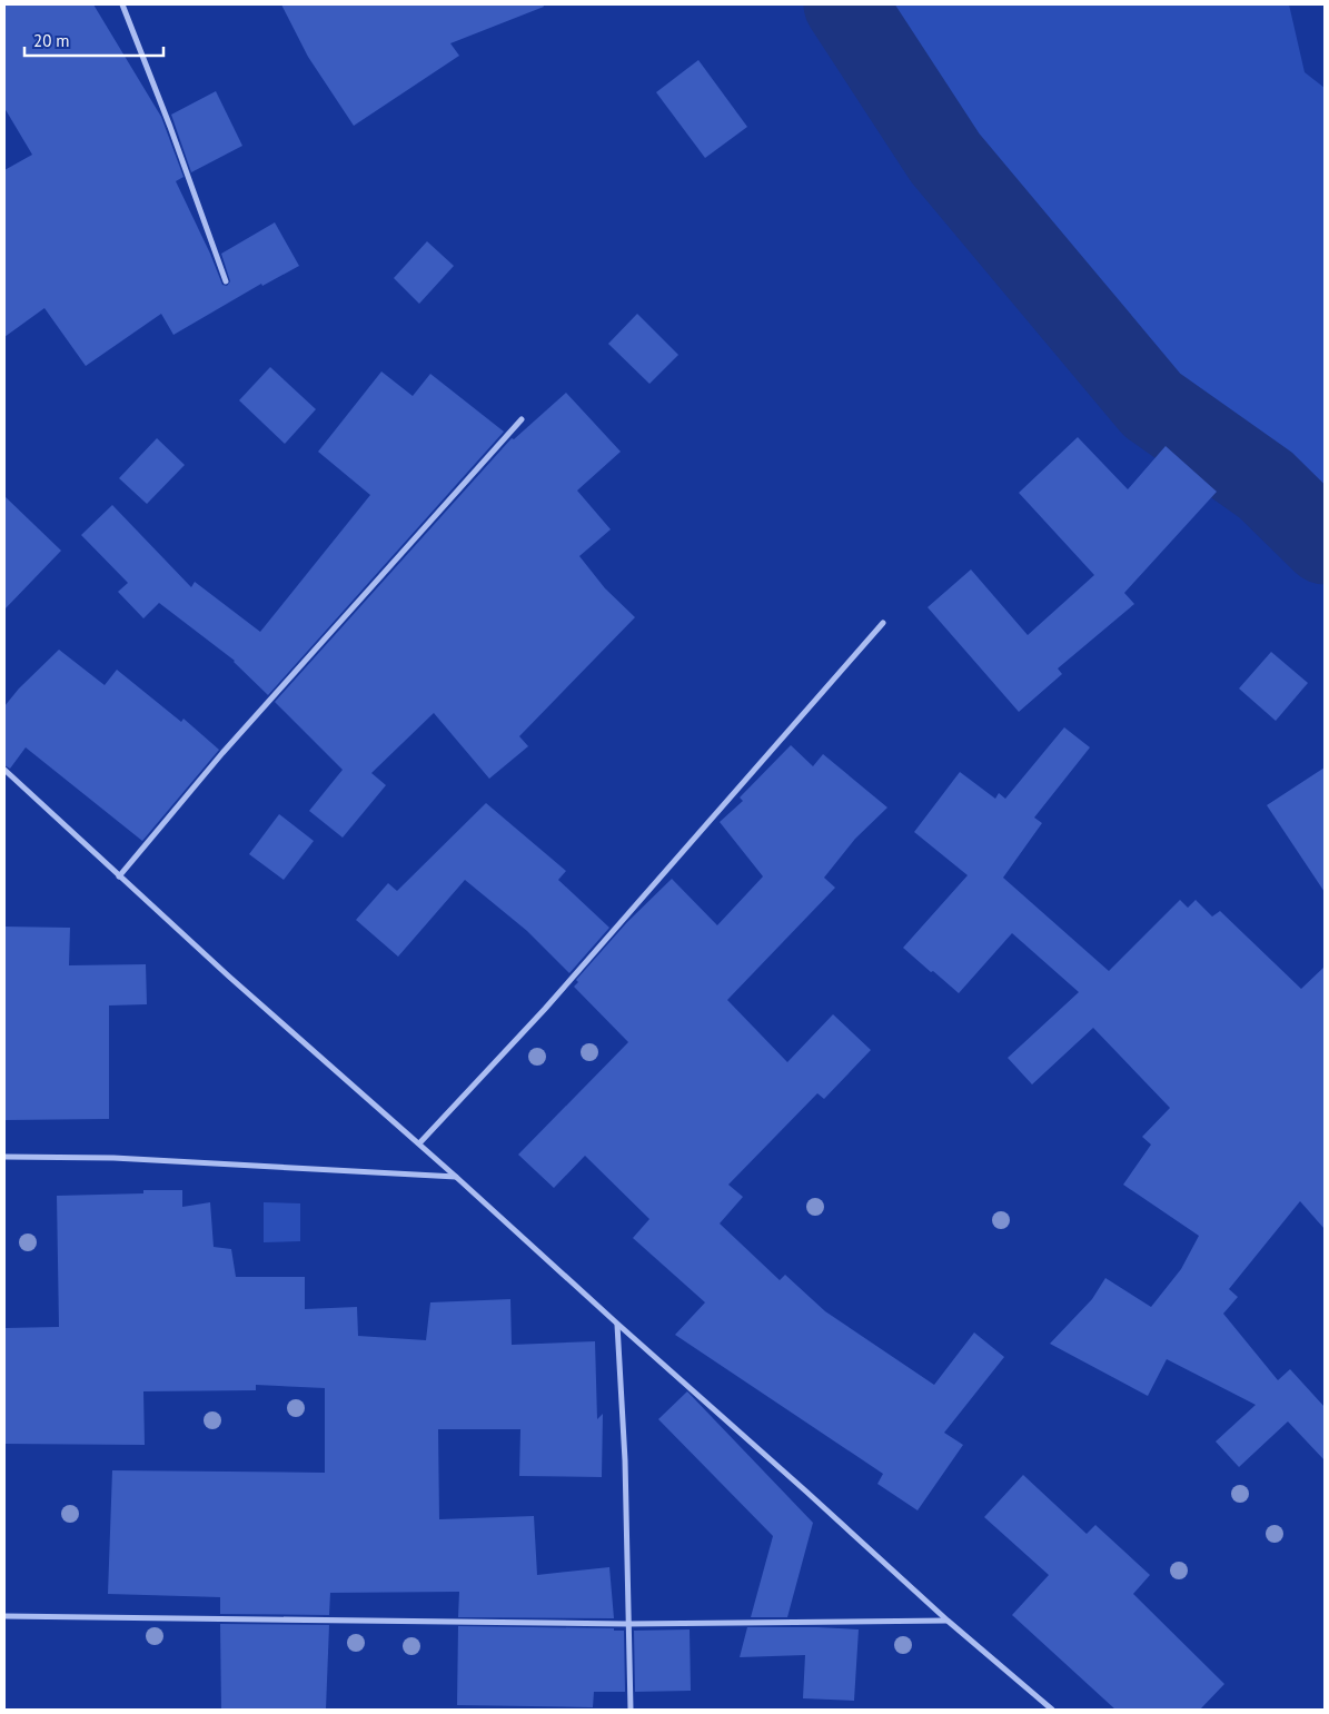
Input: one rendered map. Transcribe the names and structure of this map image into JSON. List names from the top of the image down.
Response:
{
  "scale_bar": "20 m"
}
